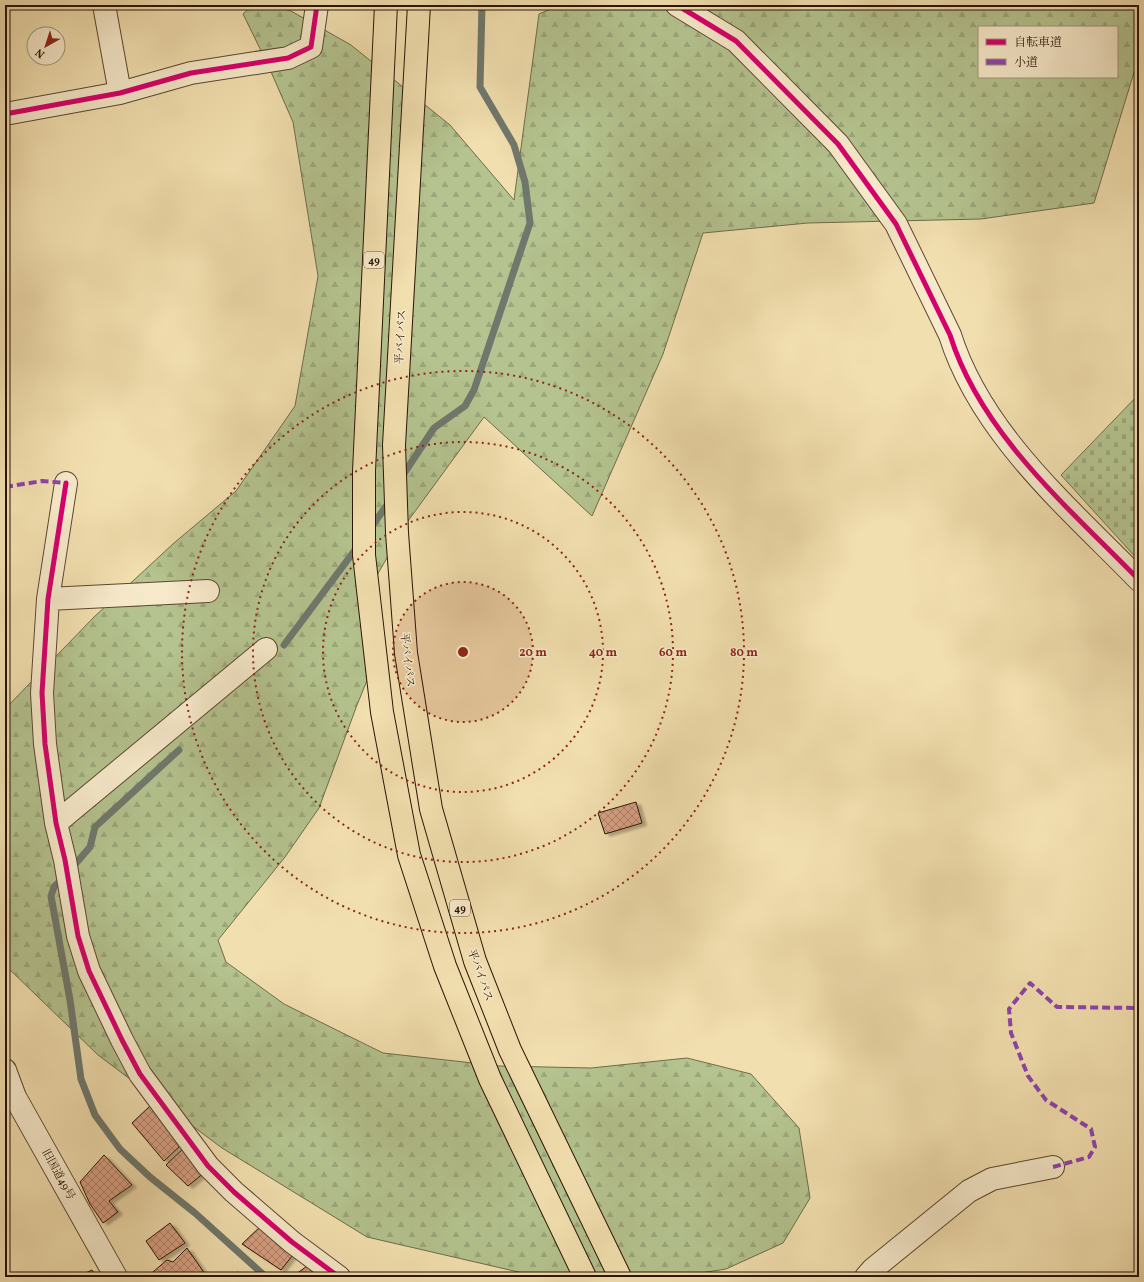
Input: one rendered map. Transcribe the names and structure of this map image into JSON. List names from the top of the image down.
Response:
{
  "streets": {
    "highway": ["49", "平バイパス"],
    "street": ["旧国道49号"]
  },
  "legend": ["自転車道", "小道"],
  "north": "bottom left",
  "rings": [
    "20 m",
    "40 m",
    "60 m",
    "80 m"
  ]
}
